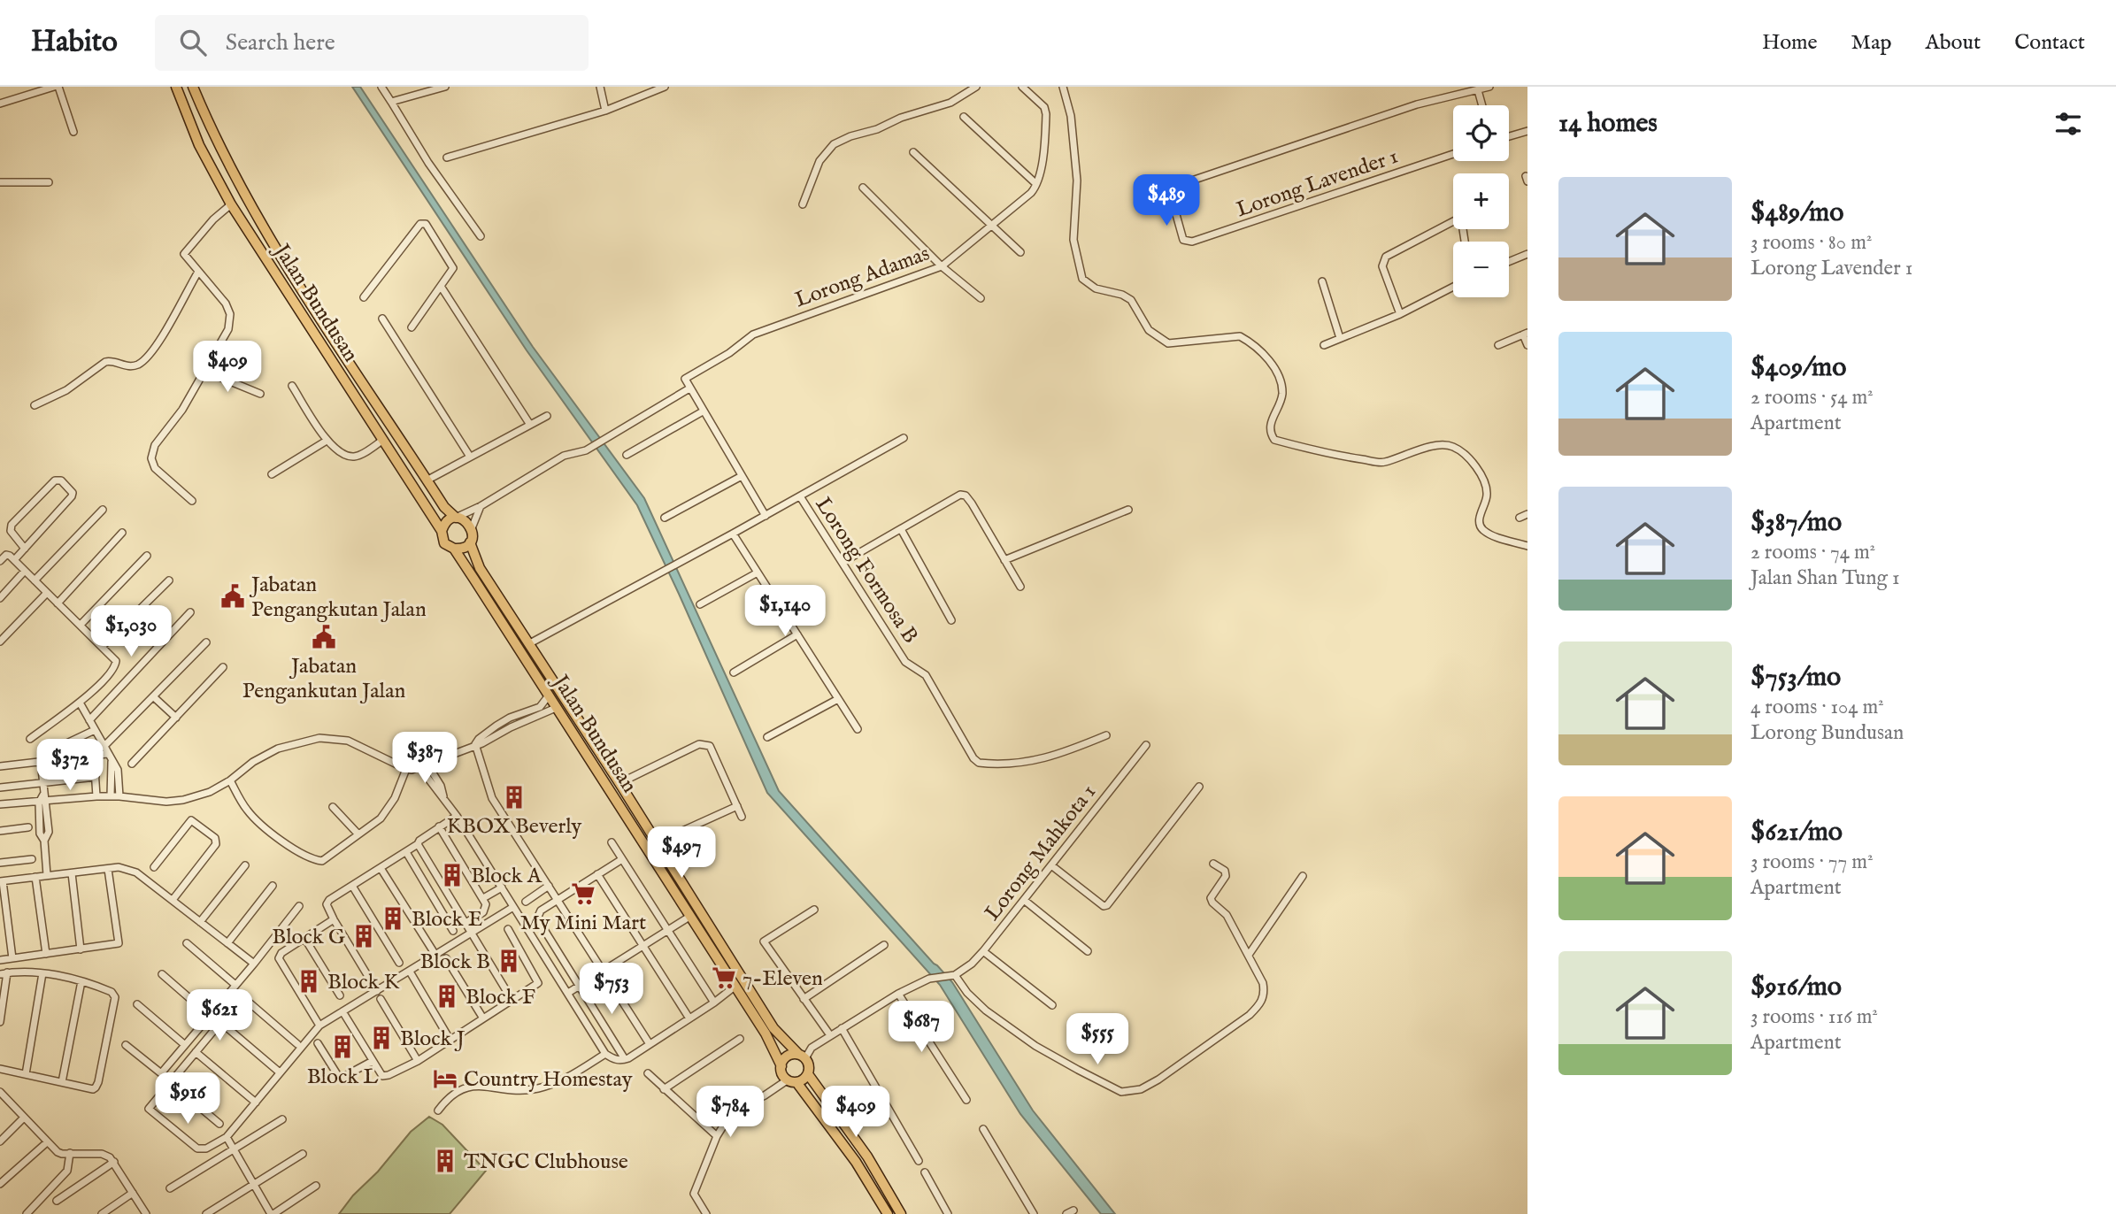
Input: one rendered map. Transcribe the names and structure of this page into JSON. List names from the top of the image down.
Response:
{
  "streets": {
    "main road": ["Jalan Bundusan"],
    "street": [
      "Lorong Lavender 1",
      "Lorong Adamas",
      "Lorong Formosa B",
      "Lorong Mahkota 1"
    ]
  },
  "places": {
    "public building": ["Jabatan Pengangkutan Jalan", "Jabatan Pengankutan Jalan"],
    "building": [
      "KBOX Beverly",
      "Block A",
      "Block E",
      "Block G",
      "Block B",
      "Block K",
      "Block F",
      "Block J",
      "Block L",
      "TNGC Clubhouse"
    ],
    "supermarket": ["My Mini Mart", "7-Eleven"],
    "hotel": ["Country Homestay"]
  },
  "page": {
    "header": "Habito",
    "search": "Search here",
    "nav": [
      "Home",
      "Map",
      "About",
      "Contact"
    ],
    "heading": "14 homes",
    "map_buttons": ["+", "−"],
    "list": [
      {
        "name": "$489/mo",
        "note": "3 rooms · 80 m² · Lorong Lavender 1"
      },
      {
        "name": "$409/mo",
        "note": "2 rooms · 54 m² · Apartment"
      },
      {
        "name": "$387/mo",
        "note": "2 rooms · 74 m² · Jalan Shan Tung 1"
      },
      {
        "name": "$753/mo",
        "note": "4 rooms · 104 m² · Lorong Bundusan"
      },
      {
        "name": "$621/mo",
        "note": "3 rooms · 77 m² · Apartment"
      },
      {
        "name": "$916/mo",
        "note": "3 rooms · 116 m² · Apartment"
      }
    ],
    "price": [
      "$489",
      "$409",
      "$1,140",
      "$1,030",
      "$387",
      "$372",
      "$497",
      "$753",
      "$621",
      "$687",
      "$555",
      "$916",
      "$784",
      "$409"
    ]
  }
}
